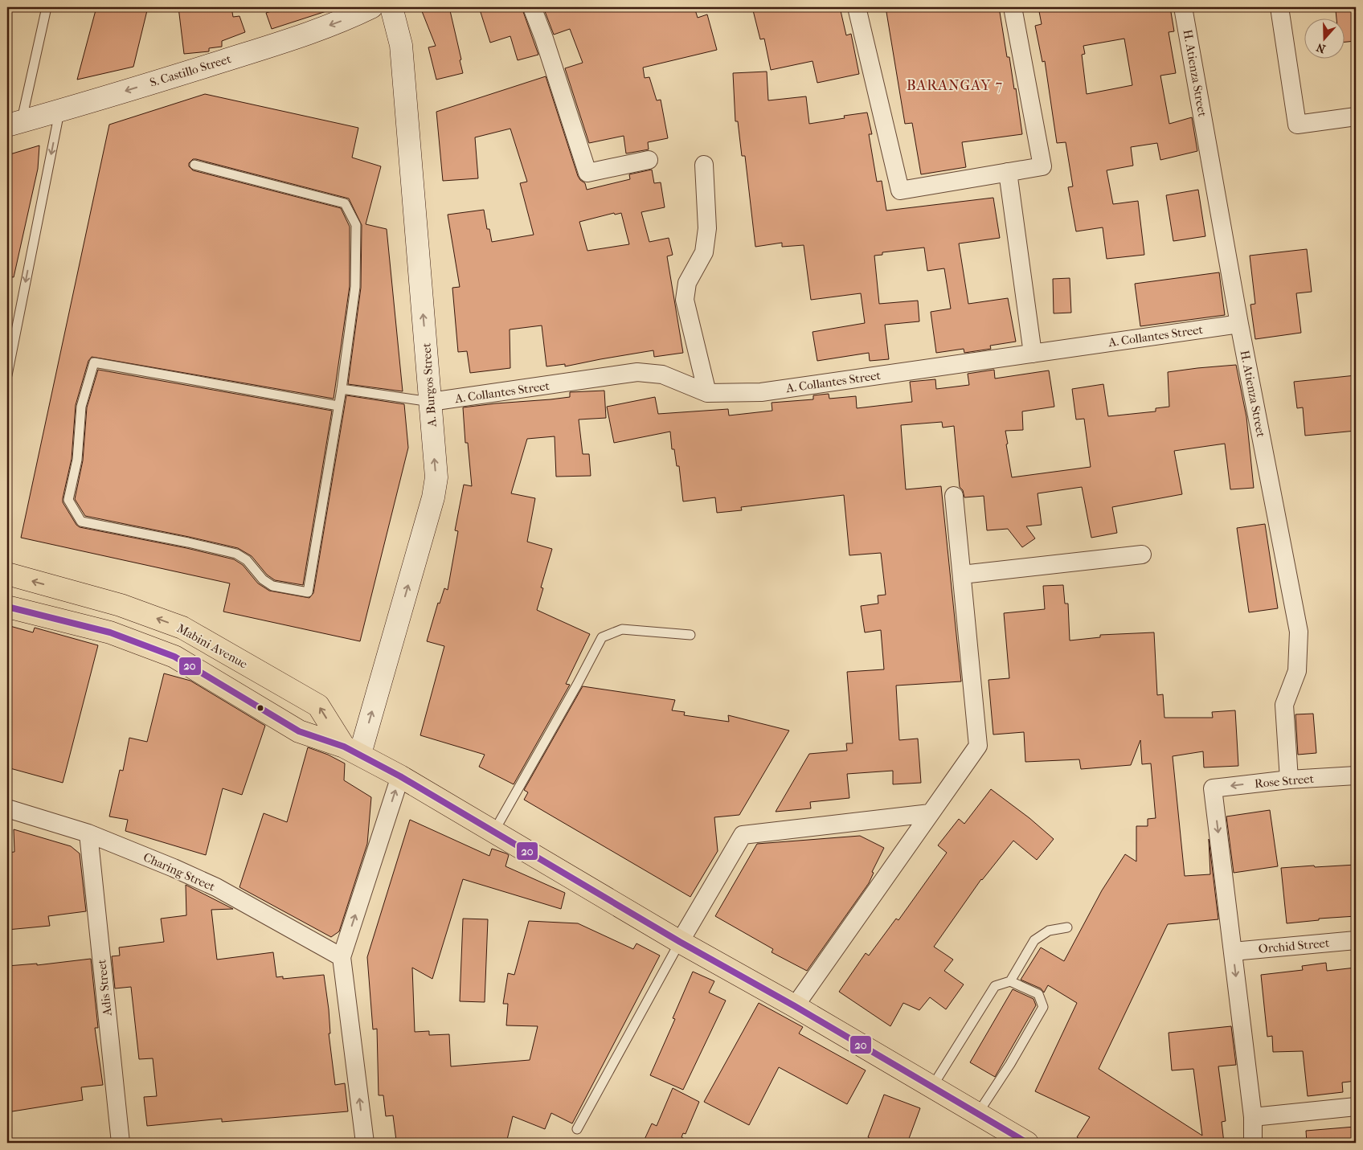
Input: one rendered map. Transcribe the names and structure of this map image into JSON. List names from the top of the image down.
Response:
{
  "streets": {
    "main road": ["Mabini Avenue"],
    "street": [
      "S. Castillo Street",
      "H. Atienza Street",
      "A. Collantes Street",
      "A. Burgos Street",
      "Rose Street",
      "Charing Street",
      "Orchid Street",
      "Adis Street"
    ]
  },
  "crossings": [
    ["H. Atienza Street", "A. Collantes Street"],
    ["H. Atienza Street", "Rose Street"],
    ["A. Collantes Street", "A. Burgos Street"],
    ["A. Burgos Street", "Mabini Avenue"],
    ["Rose Street", "Orchid Street"],
    ["Charing Street", "Adis Street"]
  ],
  "one_way": ["S. Castillo Street", "A. Burgos Street"],
  "districts": ["BARANGAY 7"],
  "lines": ["transit line 20"],
  "north": "bottom"
}
